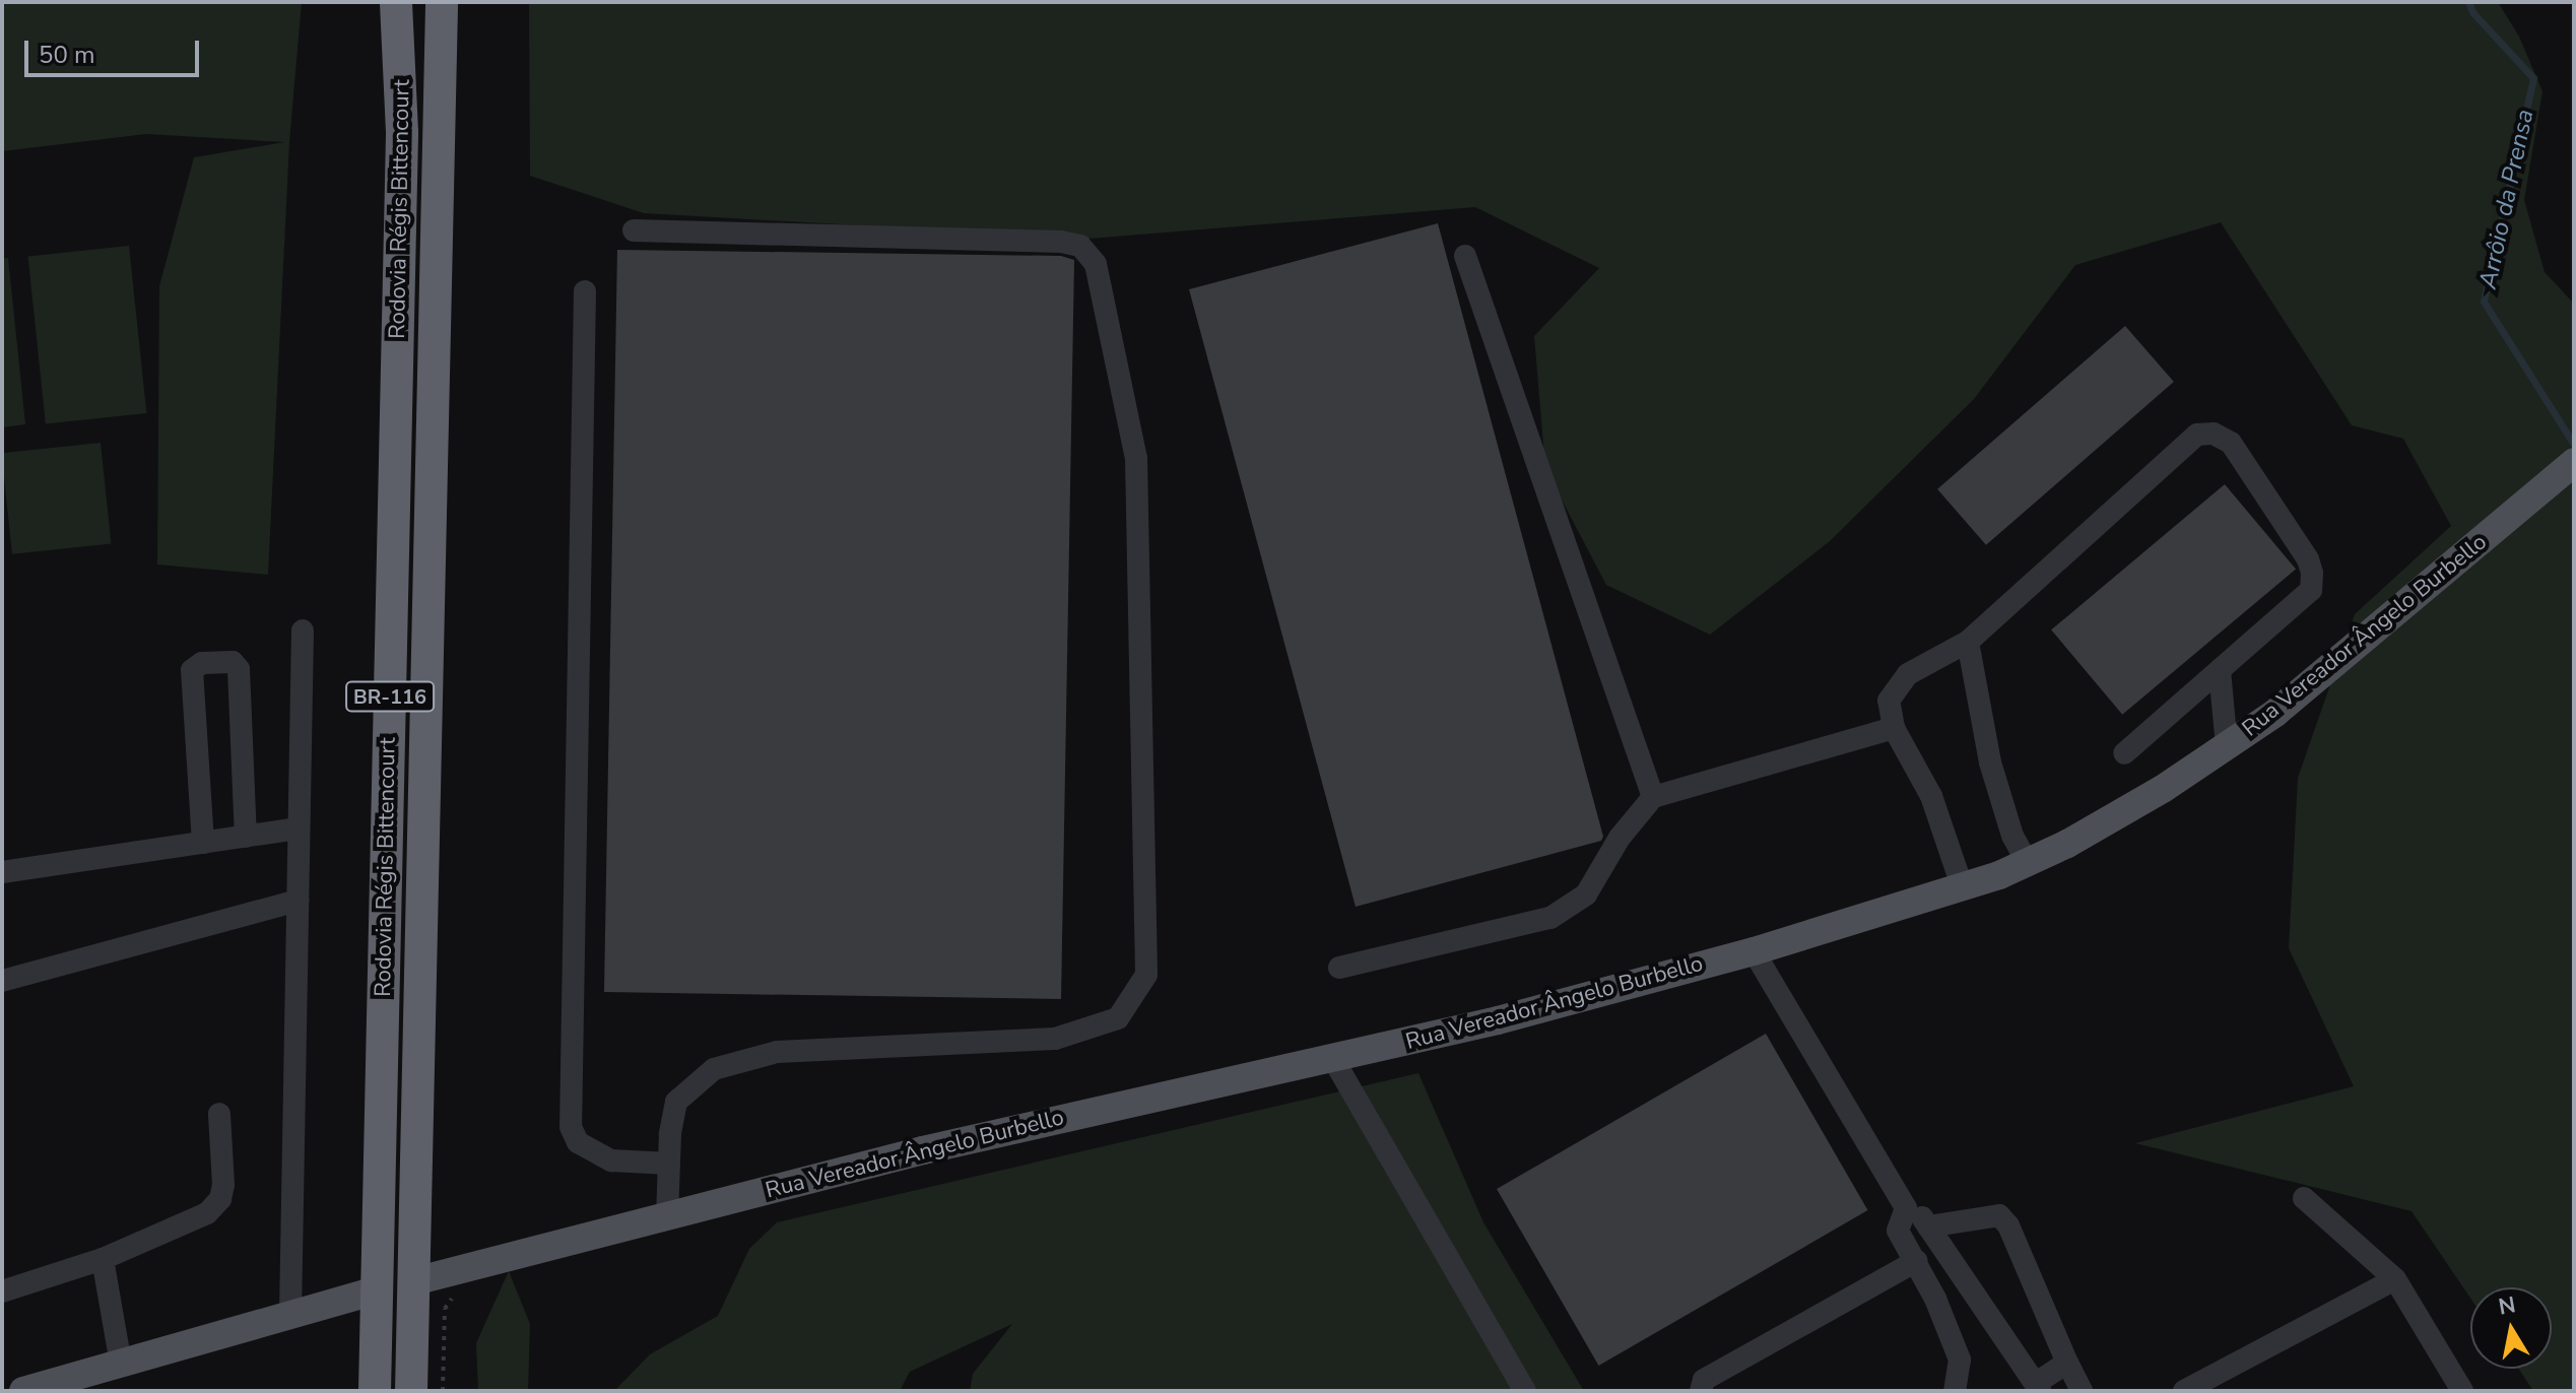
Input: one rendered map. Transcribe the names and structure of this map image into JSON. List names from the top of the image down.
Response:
{
  "streets": {
    "highway": ["Rodovia Régis Bittencourt", "BR-116"],
    "main road": ["Rua Vereador Ângelo Burbello"]
  },
  "crossings": [
    ["Rodovia Régis Bittencourt", "Rua Vereador Ângelo Burbello"]
  ],
  "water": ["Arrôio da Prensa"],
  "scale_bar": "50 m",
  "north": "top"
}
